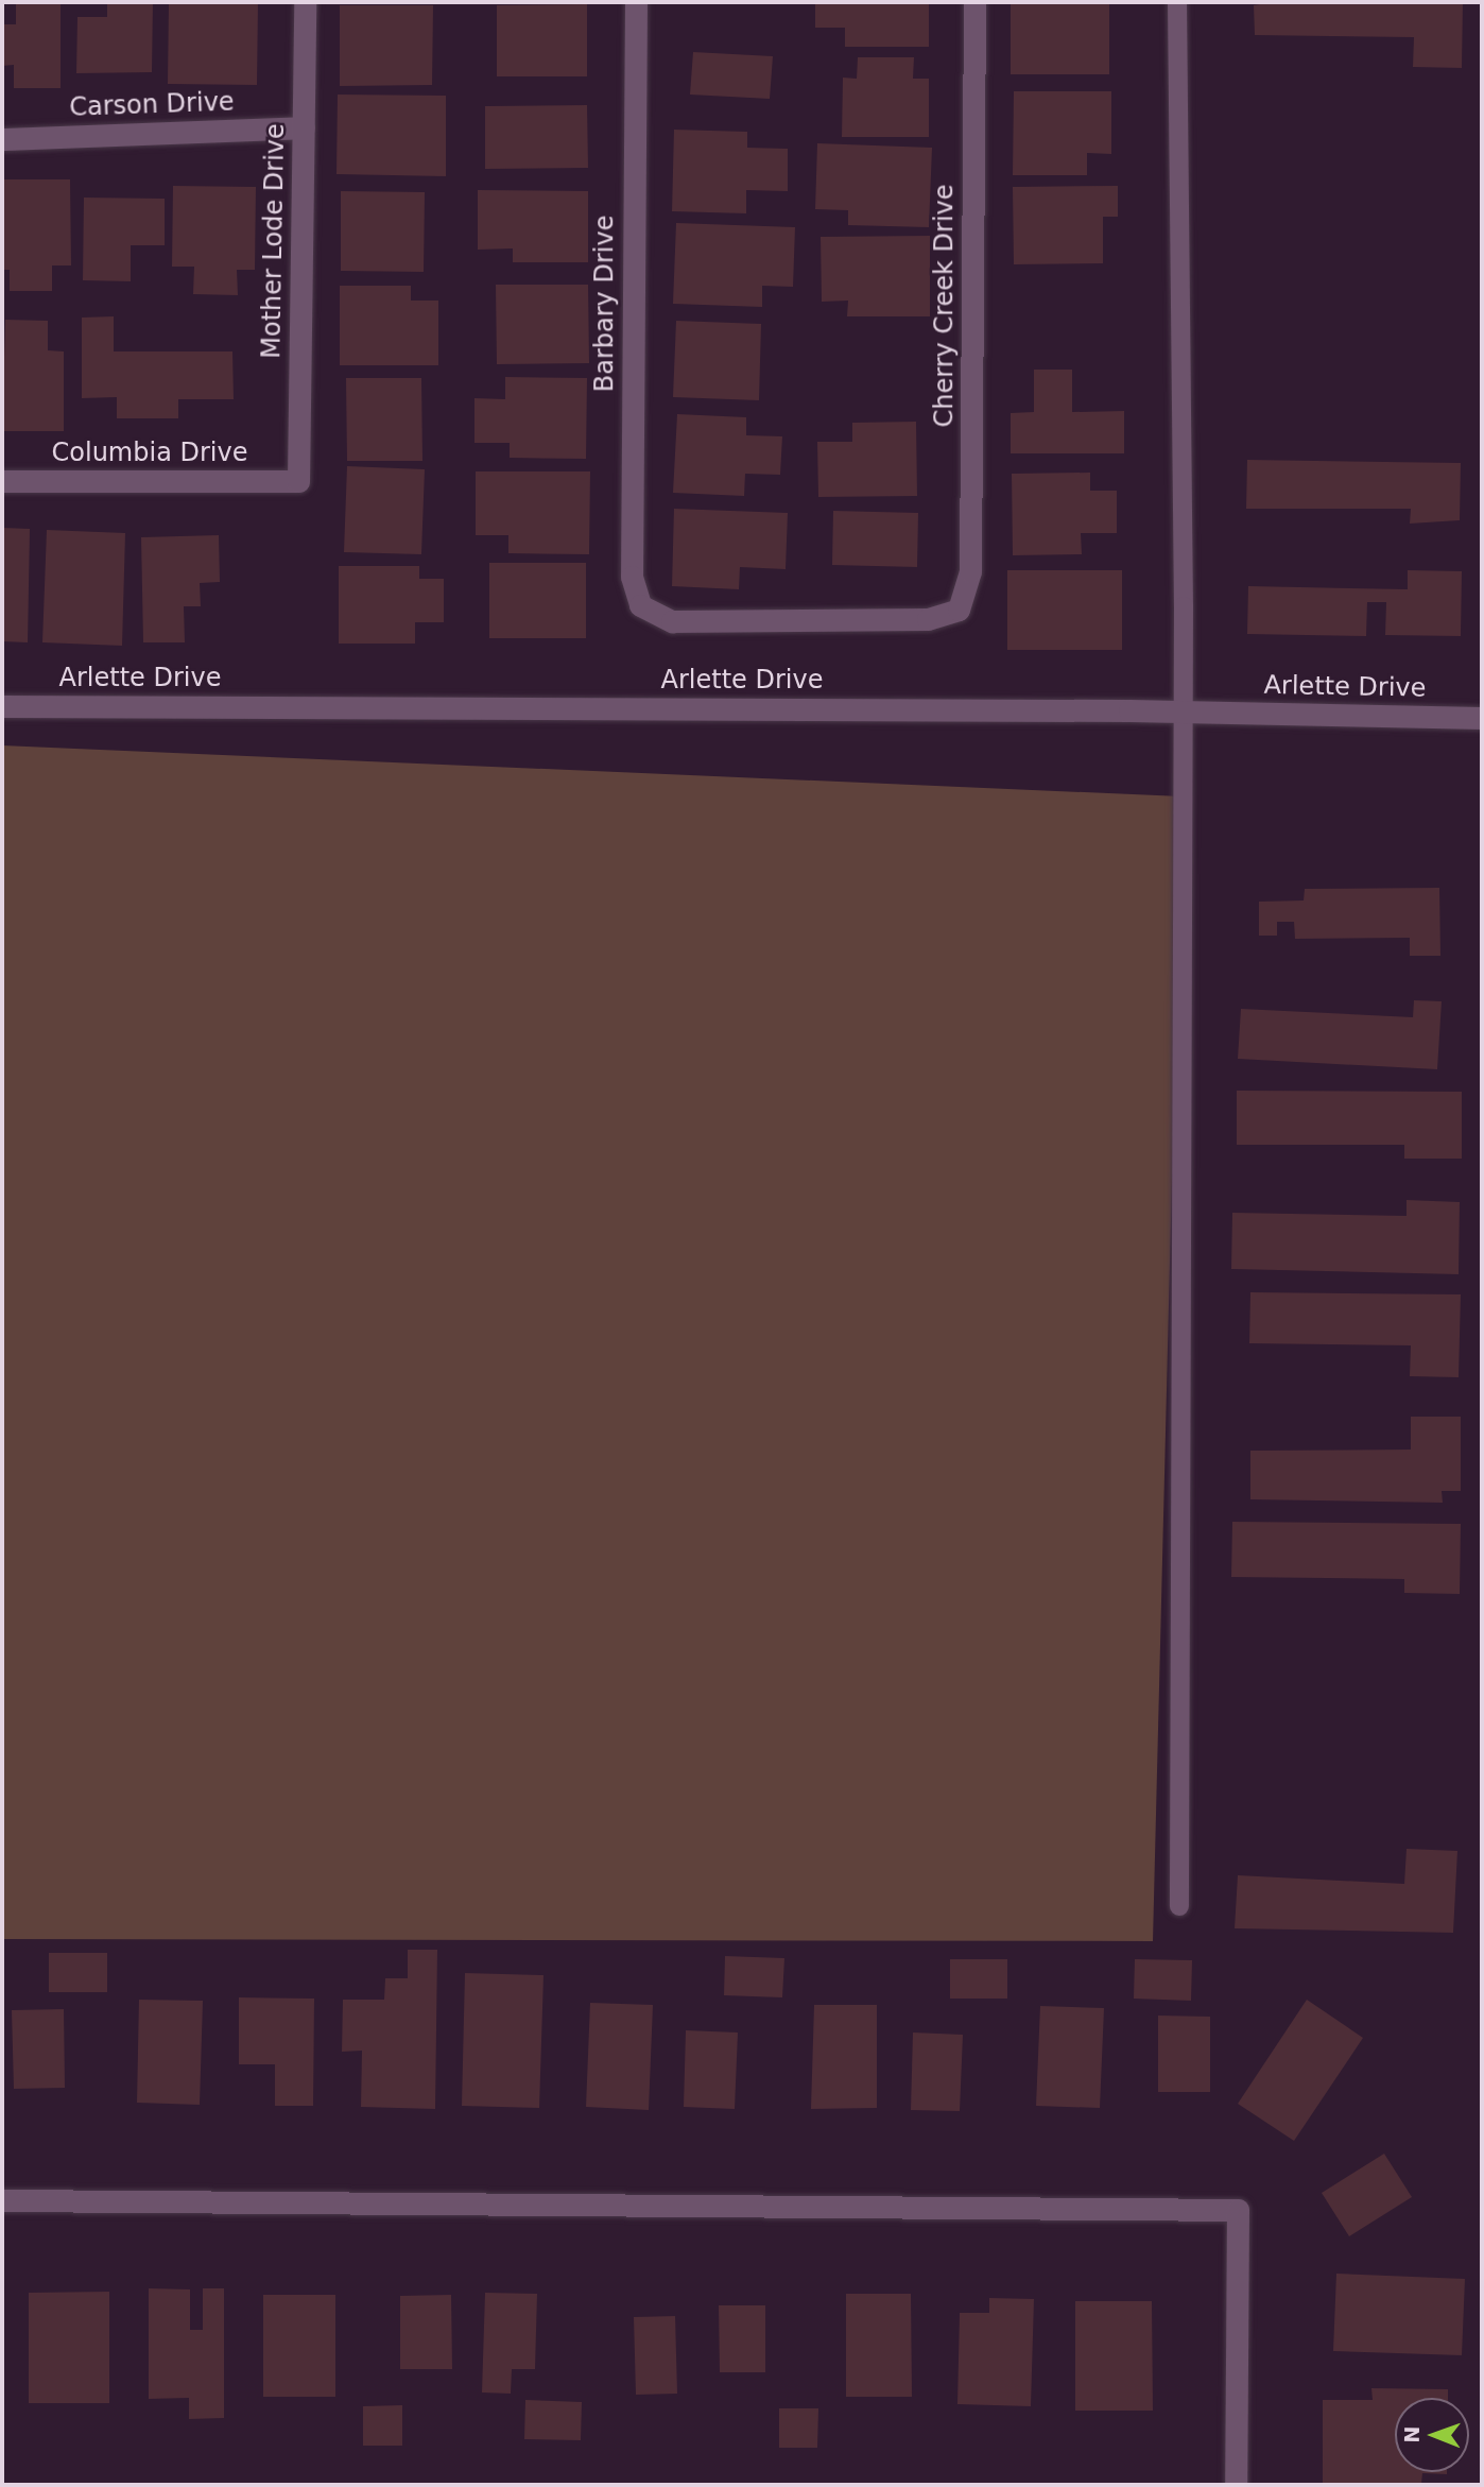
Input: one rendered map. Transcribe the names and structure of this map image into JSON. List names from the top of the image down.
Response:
{
  "streets": {
    "street": [
      "Carson Drive",
      "Mother Lode Drive",
      "Barbary Drive",
      "Cherry Creek Drive",
      "Columbia Drive",
      "Arlette Drive"
    ]
  },
  "crossings": [
    ["Carson Drive", "Mother Lode Drive"],
    ["Mother Lode Drive", "Columbia Drive"],
    ["Barbary Drive", "Cherry Creek Drive"]
  ],
  "north": "left"
}
